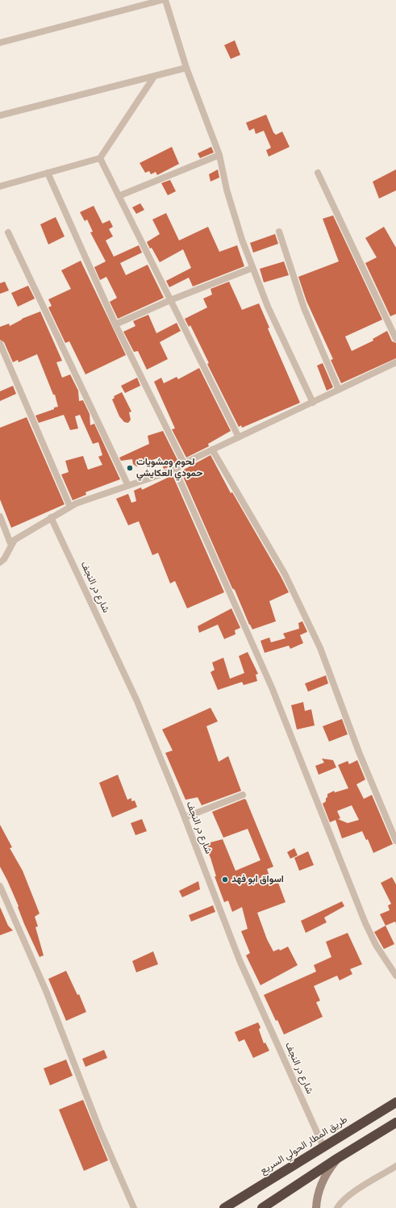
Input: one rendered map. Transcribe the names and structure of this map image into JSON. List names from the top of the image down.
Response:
{
  "streets": {
    "highway": ["طريق المطار الحولي السريع"],
    "street": ["شارع در النجف"]
  },
  "crossings": [
    ["شارع در النجف", "طريق المطار الحولي السريع"]
  ],
  "places": ["لحوم ومشويات حمودي العكايشي", "اسواق ابو فهد"]
}
